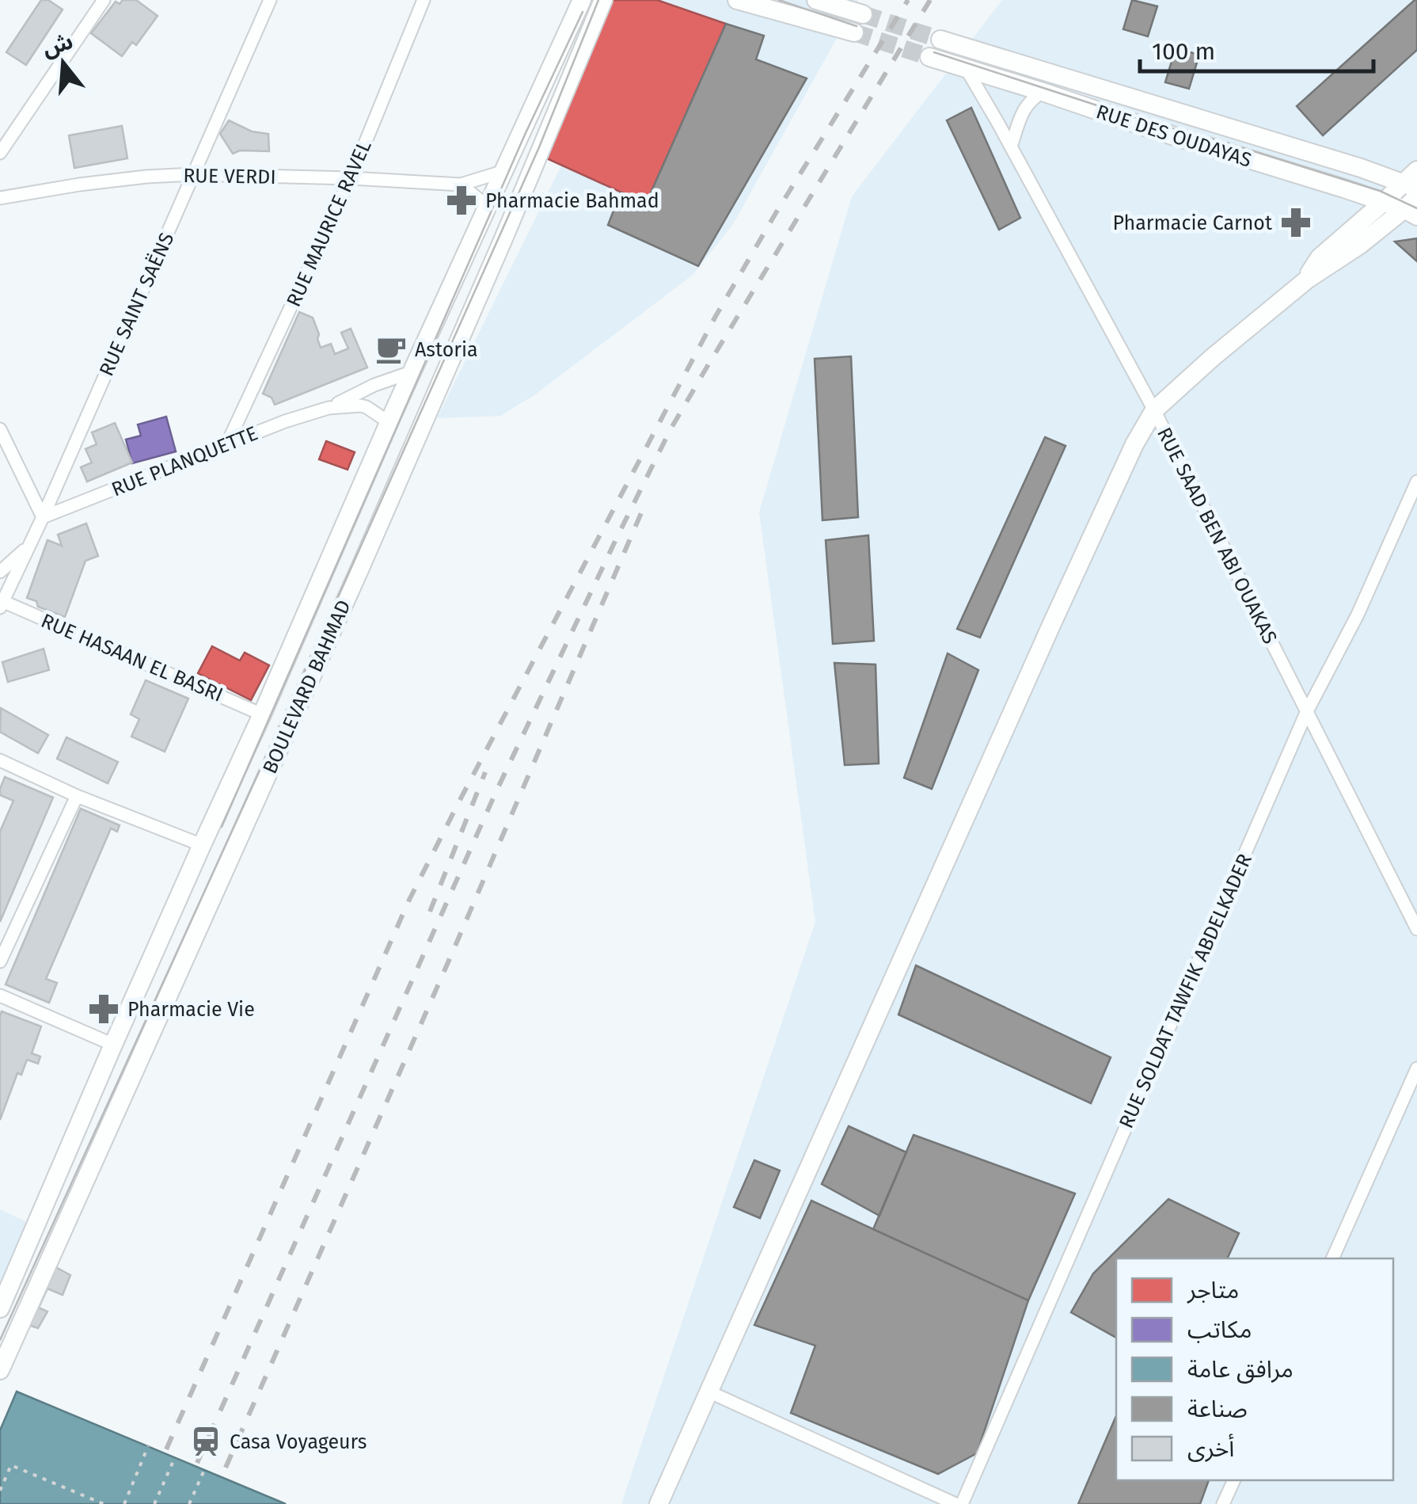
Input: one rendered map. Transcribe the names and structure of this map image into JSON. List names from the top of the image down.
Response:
{
  "streets": {
    "main road": ["RUE DES OUDAYAS", "BOULEVARD BAHMAD"],
    "street": [
      "RUE VERDI",
      "RUE MAURICE RAVEL",
      "RUE SAINT SAËNS",
      "RUE PLANQUETTE",
      "RUE SAAD BEN ABI OUAKAS",
      "RUE HASAAN EL BASRI",
      "RUE SOLDAT TAWFIK ABDELKADER"
    ]
  },
  "crossings": [
    ["RUE DES OUDAYAS", "RUE SAAD BEN ABI OUAKAS"],
    ["RUE VERDI", "RUE MAURICE RAVEL"],
    ["RUE VERDI", "RUE SAINT SAËNS"],
    ["RUE VERDI", "BOULEVARD BAHMAD"],
    ["RUE MAURICE RAVEL", "RUE PLANQUETTE"],
    ["RUE SAINT SAËNS", "RUE PLANQUETTE"],
    ["RUE SAINT SAËNS", "RUE HASAAN EL BASRI"],
    ["RUE PLANQUETTE", "BOULEVARD BAHMAD"],
    ["RUE SAAD BEN ABI OUAKAS", "RUE SOLDAT TAWFIK ABDELKADER"],
    ["RUE HASAAN EL BASRI", "BOULEVARD BAHMAD"]
  ],
  "places": {
    "pharmacy": ["Pharmacie Bahmad", "Pharmacie Carnot", "Pharmacie Vie"],
    "cafe": ["Astoria"],
    "station": ["Casa Voyageurs"]
  },
  "legend": [
    "متاجر",
    "مكاتب",
    "مرافق عامة",
    "صناعة",
    "أخرى"
  ],
  "scale_bar": "100 m",
  "north": "top"
}
